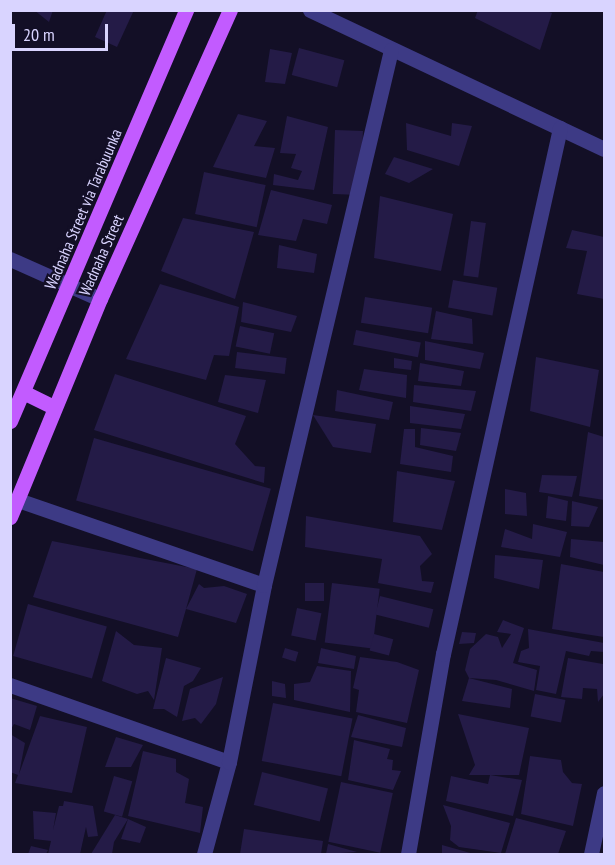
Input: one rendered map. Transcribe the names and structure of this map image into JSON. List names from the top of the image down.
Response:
{
  "streets": {
    "main road": ["Wadnaha Street via Tarabuunka", "Wadnaha Street"]
  },
  "scale_bar": "20 m"
}
